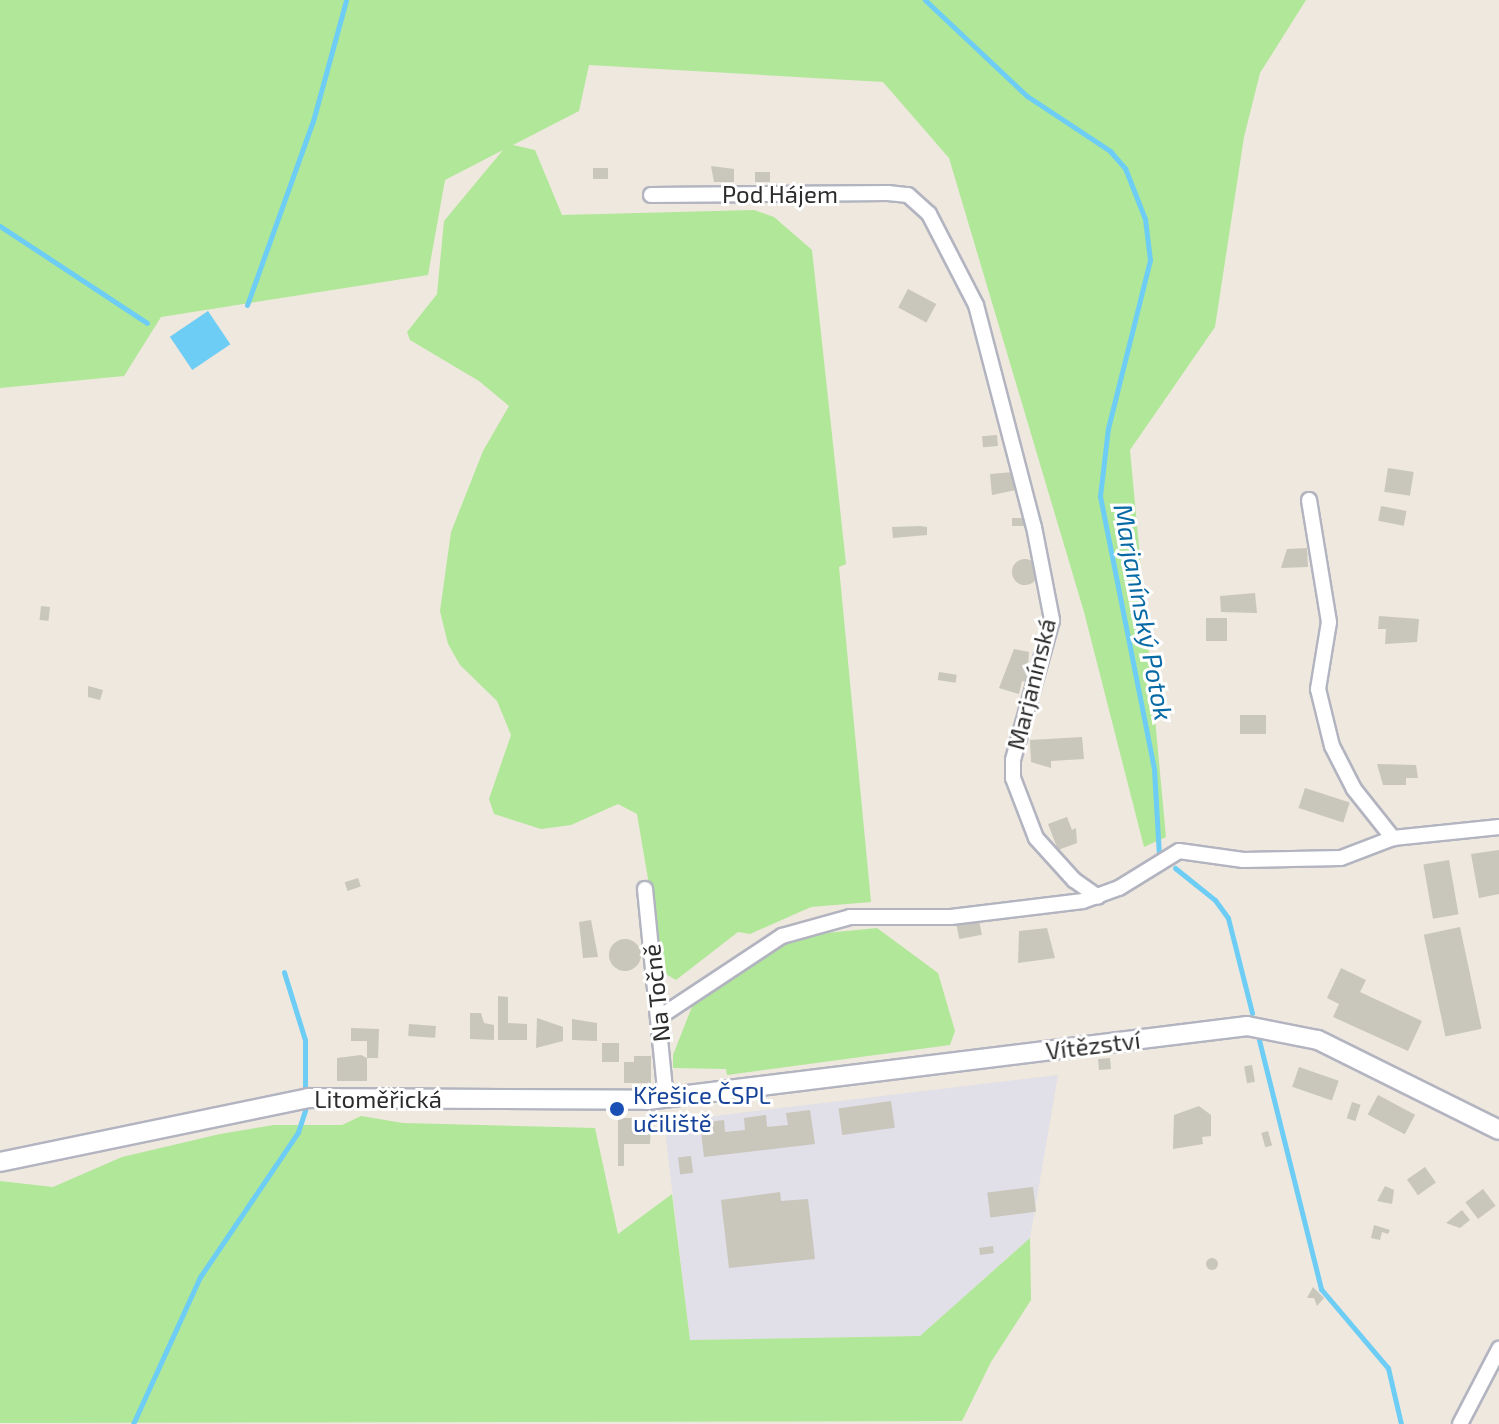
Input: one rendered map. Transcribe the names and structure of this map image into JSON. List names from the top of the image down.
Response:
{
  "streets": {
    "main road": ["Vítězství", "Litoměřická"],
    "street": ["Pod Hájem", "Marjanínská", "Na Točně"]
  },
  "crossings": [
    ["Pod Hájem", "Marjanínská"],
    ["Na Točně", "Vítězství"],
    ["Na Točně", "Litoměřická"],
    ["Vítězství", "Litoměřická"]
  ],
  "water": ["Marjanínský Potok"],
  "places": ["Křešice ČSPL učiliště"]
}
